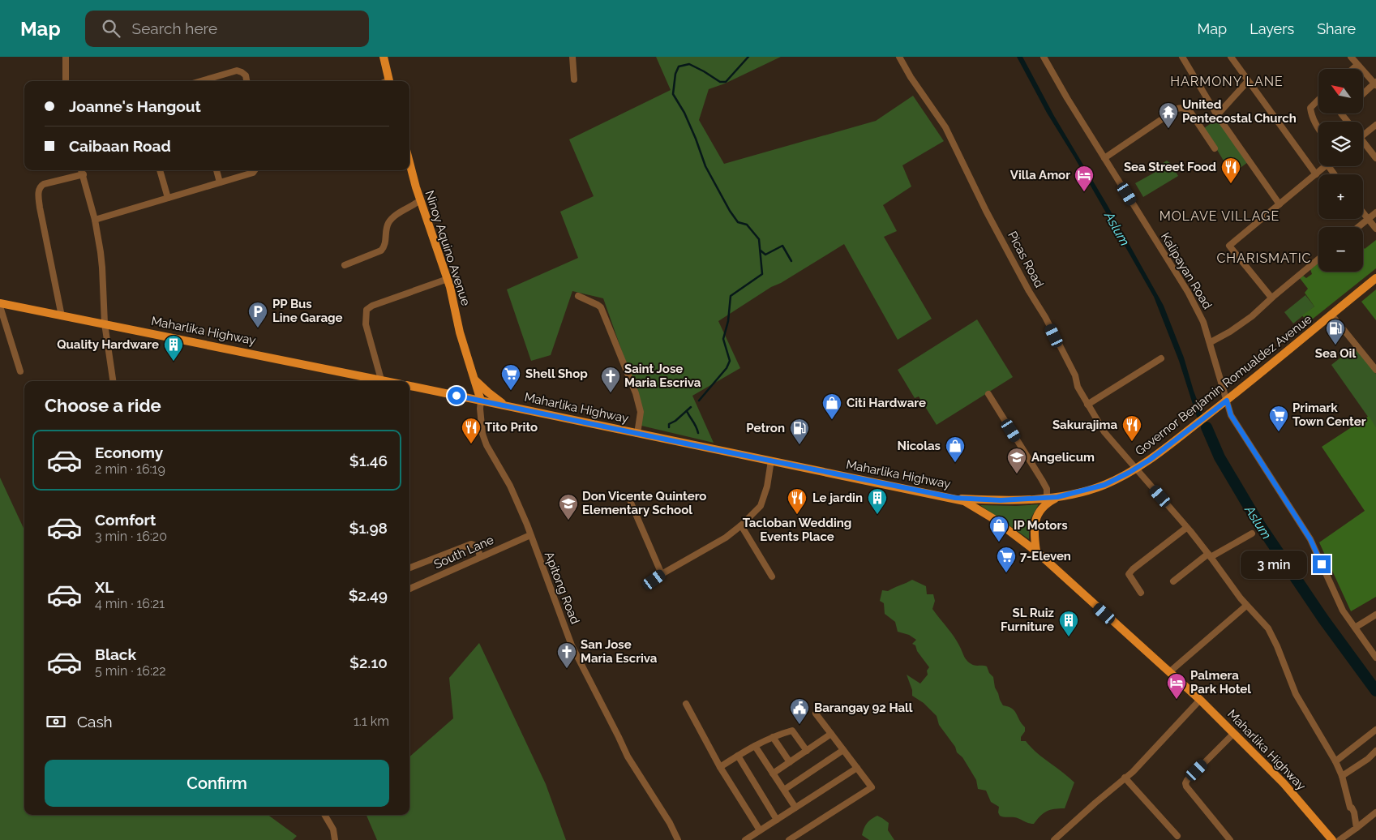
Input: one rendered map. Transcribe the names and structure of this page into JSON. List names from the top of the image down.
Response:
{
  "streets": {
    "main road": ["Ninoy Aquino Avenue", "Maharlika Highway", "Governor Benjamin Romualdez Avenue"],
    "street": [
      "Picas Road",
      "Kalipayan Road",
      "South Lane",
      "Apitong Road"
    ]
  },
  "crossings": [
    ["Ninoy Aquino Avenue", "Maharlika Highway"],
    ["Ninoy Aquino Avenue", "Apitong Road"],
    ["Picas Road", "Governor Benjamin Romualdez Avenue"],
    ["Kalipayan Road", "Governor Benjamin Romualdez Avenue"],
    ["Maharlika Highway", "Governor Benjamin Romualdez Avenue"],
    ["Maharlika Highway", "Apitong Road"],
    ["South Lane", "Apitong Road"]
  ],
  "districts": ["HARMONY LANE", "MOLAVE VILLAGE", "CHARISMATIC"],
  "water": ["Aslum"],
  "places": {
    "temple": ["United Pentecostal Church"],
    "restaurant": [
      "Sea Street Food",
      "Sakurajima",
      "Tito Prito",
      "Tacloban Wedding Events Place"
    ],
    "hotel": ["Villa Amor", "Palmera Park Hotel"],
    "parking": ["PP Bus Line Garage"],
    "fuel station": ["Sea Oil", "Petron"],
    "building": ["Quality Hardware", "Le jardin", "SL Ruiz Furniture"],
    "supermarket": ["Shell Shop", "Primark Town Center", "7-Eleven"],
    "church": ["Saint Jose Maria Escriva", "San Jose Maria Escriva"],
    "shop": ["Citi Hardware", "Nicolas", "IP Motors"],
    "school or university": ["Angelicum", "Don Vicente Quintero Elementary School"],
    "public building": ["Barangay 92 Hall"]
  },
  "north": "top left",
  "page": {
    "header": "Map",
    "search": "Search here",
    "nav": ["Map", "Layers", "Share"],
    "map_buttons": ["+", "−"],
    "banner": ["Joanne's Hangout", "Caibaan Road"],
    "heading": "Choose a ride",
    "list": [
      {
        "name": "Economy",
        "note": "2 min · 16:19",
        "value": "$1.46"
      },
      {
        "name": "Comfort",
        "note": "3 min · 16:20",
        "value": "$1.98"
      },
      {
        "name": "XL",
        "note": "4 min · 16:21",
        "value": "$2.49"
      },
      {
        "name": "Black",
        "note": "5 min · 16:22",
        "value": "$2.10"
      }
    ],
    "bubble": "3 min",
    "pay": ["Cash", "1.1 km"],
    "buttons": "Confirm"
  }
}
